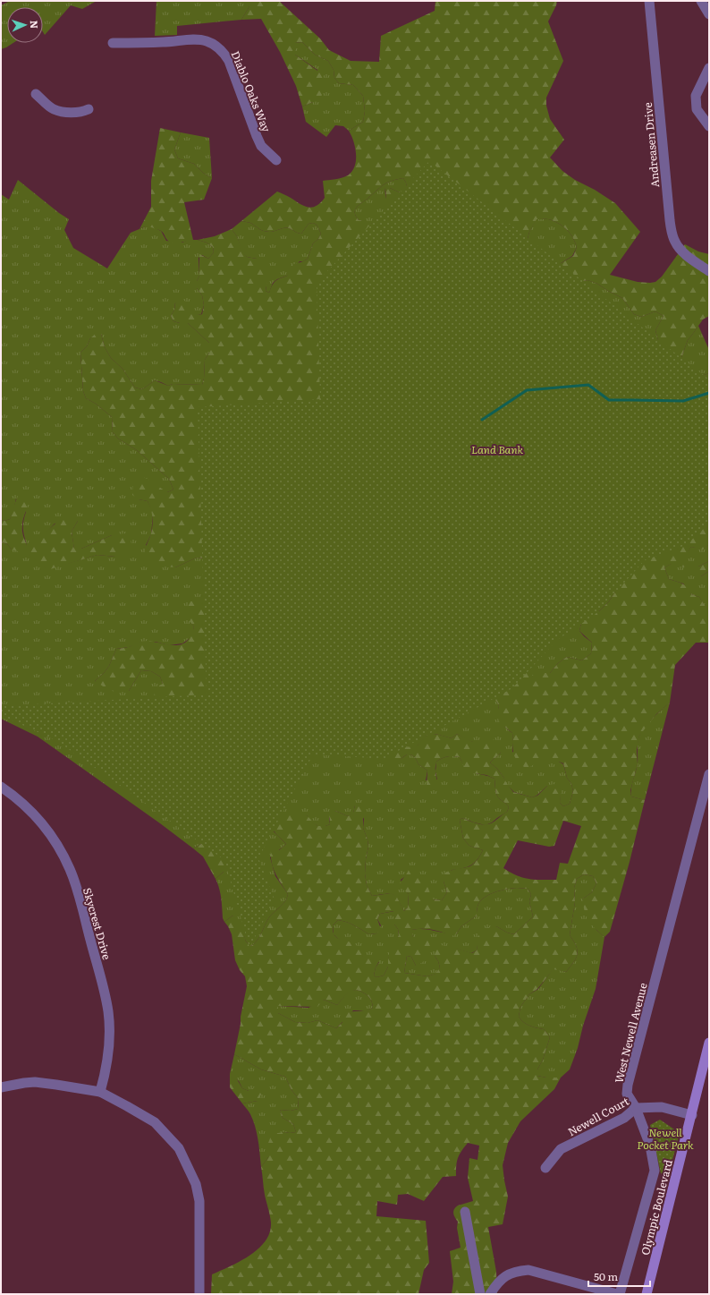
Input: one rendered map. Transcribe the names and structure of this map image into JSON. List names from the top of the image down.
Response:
{
  "streets": {
    "main road": ["Olympic Boulevard"],
    "street": [
      "Diablo Oaks Way",
      "Andreasen Drive",
      "Skycrest Drive",
      "West Newell Avenue",
      "Newell Court"
    ]
  },
  "crossings": [
    ["West Newell Avenue", "Newell Court"],
    ["Newell Court", "Olympic Boulevard"]
  ],
  "parks": ["Land Bank", "Newell Pocket Park"],
  "scale_bar": "50 m",
  "north": "right"
}
